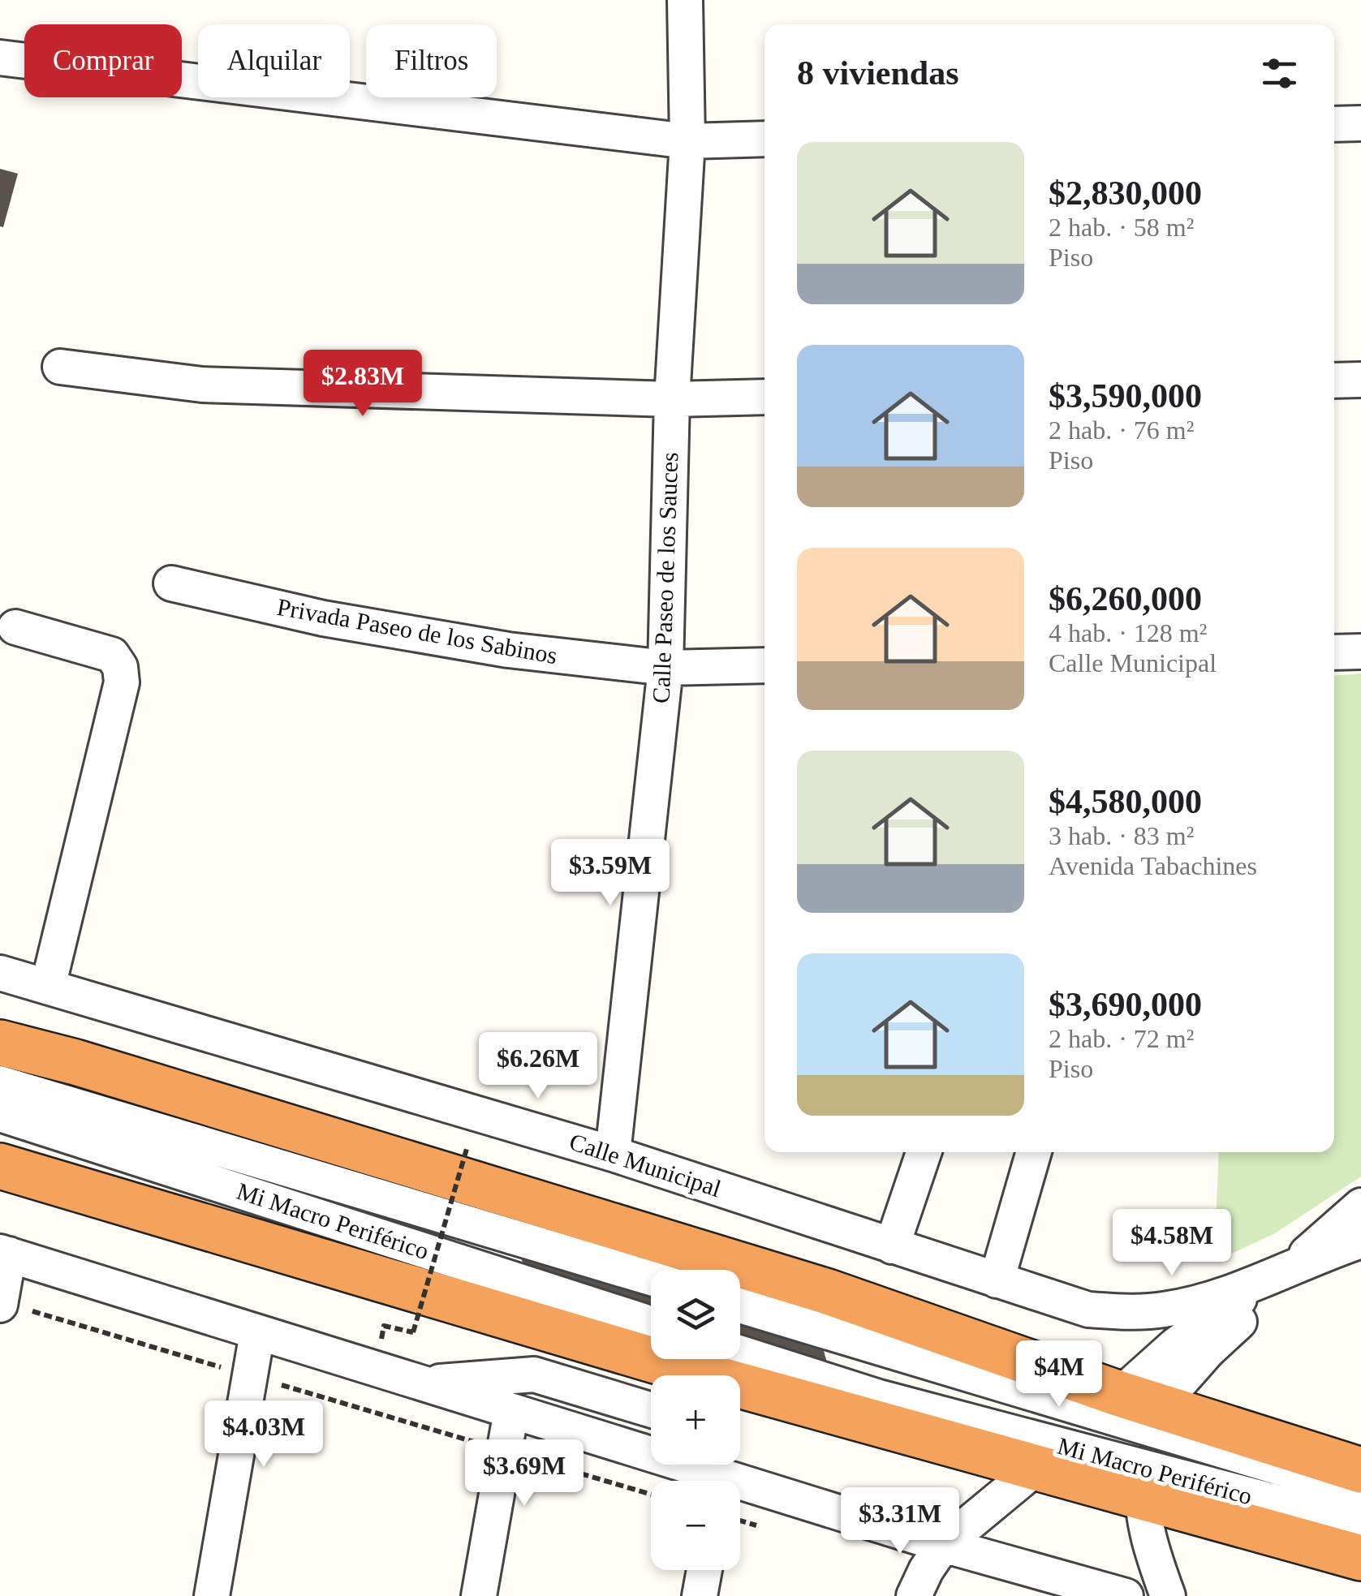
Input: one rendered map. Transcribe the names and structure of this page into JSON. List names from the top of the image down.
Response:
{
  "streets": {
    "street": [
      "Calle Paseo de los Sauces",
      "Privada Paseo de los Sabinos",
      "Calle Municipal",
      "Mi Macro Periférico"
    ]
  },
  "crossings": [
    ["Calle Paseo de los Sauces", "Privada Paseo de los Sabinos"],
    ["Calle Paseo de los Sauces", "Calle Municipal"]
  ],
  "page": {
    "chip": ["Comprar", "Alquilar", "Filtros"],
    "heading": "8 viviendas",
    "list": [
      {
        "name": "$2,830,000",
        "note": "2 hab. · 58 m² · Piso"
      },
      {
        "name": "$3,590,000",
        "note": "2 hab. · 76 m² · Piso"
      },
      {
        "name": "$6,260,000",
        "note": "4 hab. · 128 m² · Calle Municipal"
      },
      {
        "name": "$4,580,000",
        "note": "3 hab. · 83 m² · Avenida Tabachines"
      },
      {
        "name": "$3,690,000",
        "note": "2 hab. · 72 m² · Piso"
      }
    ],
    "price": [
      "$2.83M",
      "$3.59M",
      "$6.26M",
      "$4.58M",
      "$4M",
      "$4.03M",
      "$3.69M",
      "$3.31M"
    ],
    "map_buttons": ["+", "−"]
  }
}
